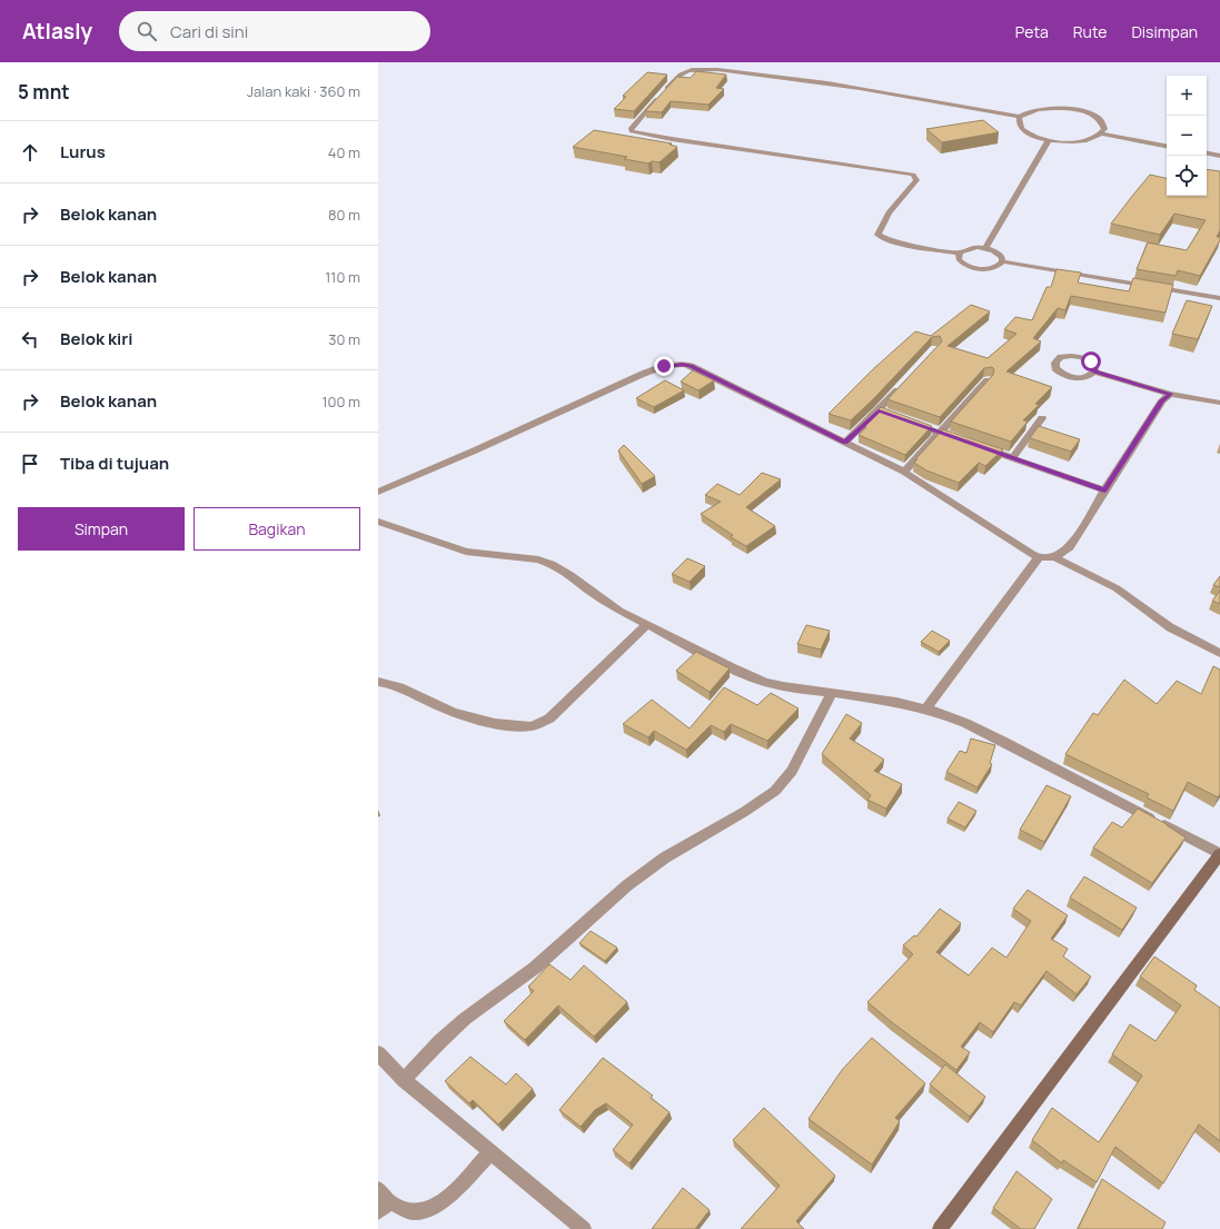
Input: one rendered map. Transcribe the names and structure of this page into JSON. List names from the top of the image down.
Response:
{
  "page": {
    "header": "Atlasly",
    "search": "Cari di sini",
    "nav": ["Peta", "Rute", "Disimpan"],
    "heading": ["5 mnt", "Jalan kaki · 360 m"],
    "map_buttons": ["+", "−"],
    "list": [
      ["Lurus", "40 m"],
      ["Belok kanan", "80 m"],
      ["Belok kanan", "110 m"],
      ["Belok kiri", "30 m"],
      ["Belok kanan", "100 m"],
      "Tiba di tujuan"
    ],
    "buttons": ["Simpan", "Bagikan"]
  }
}
